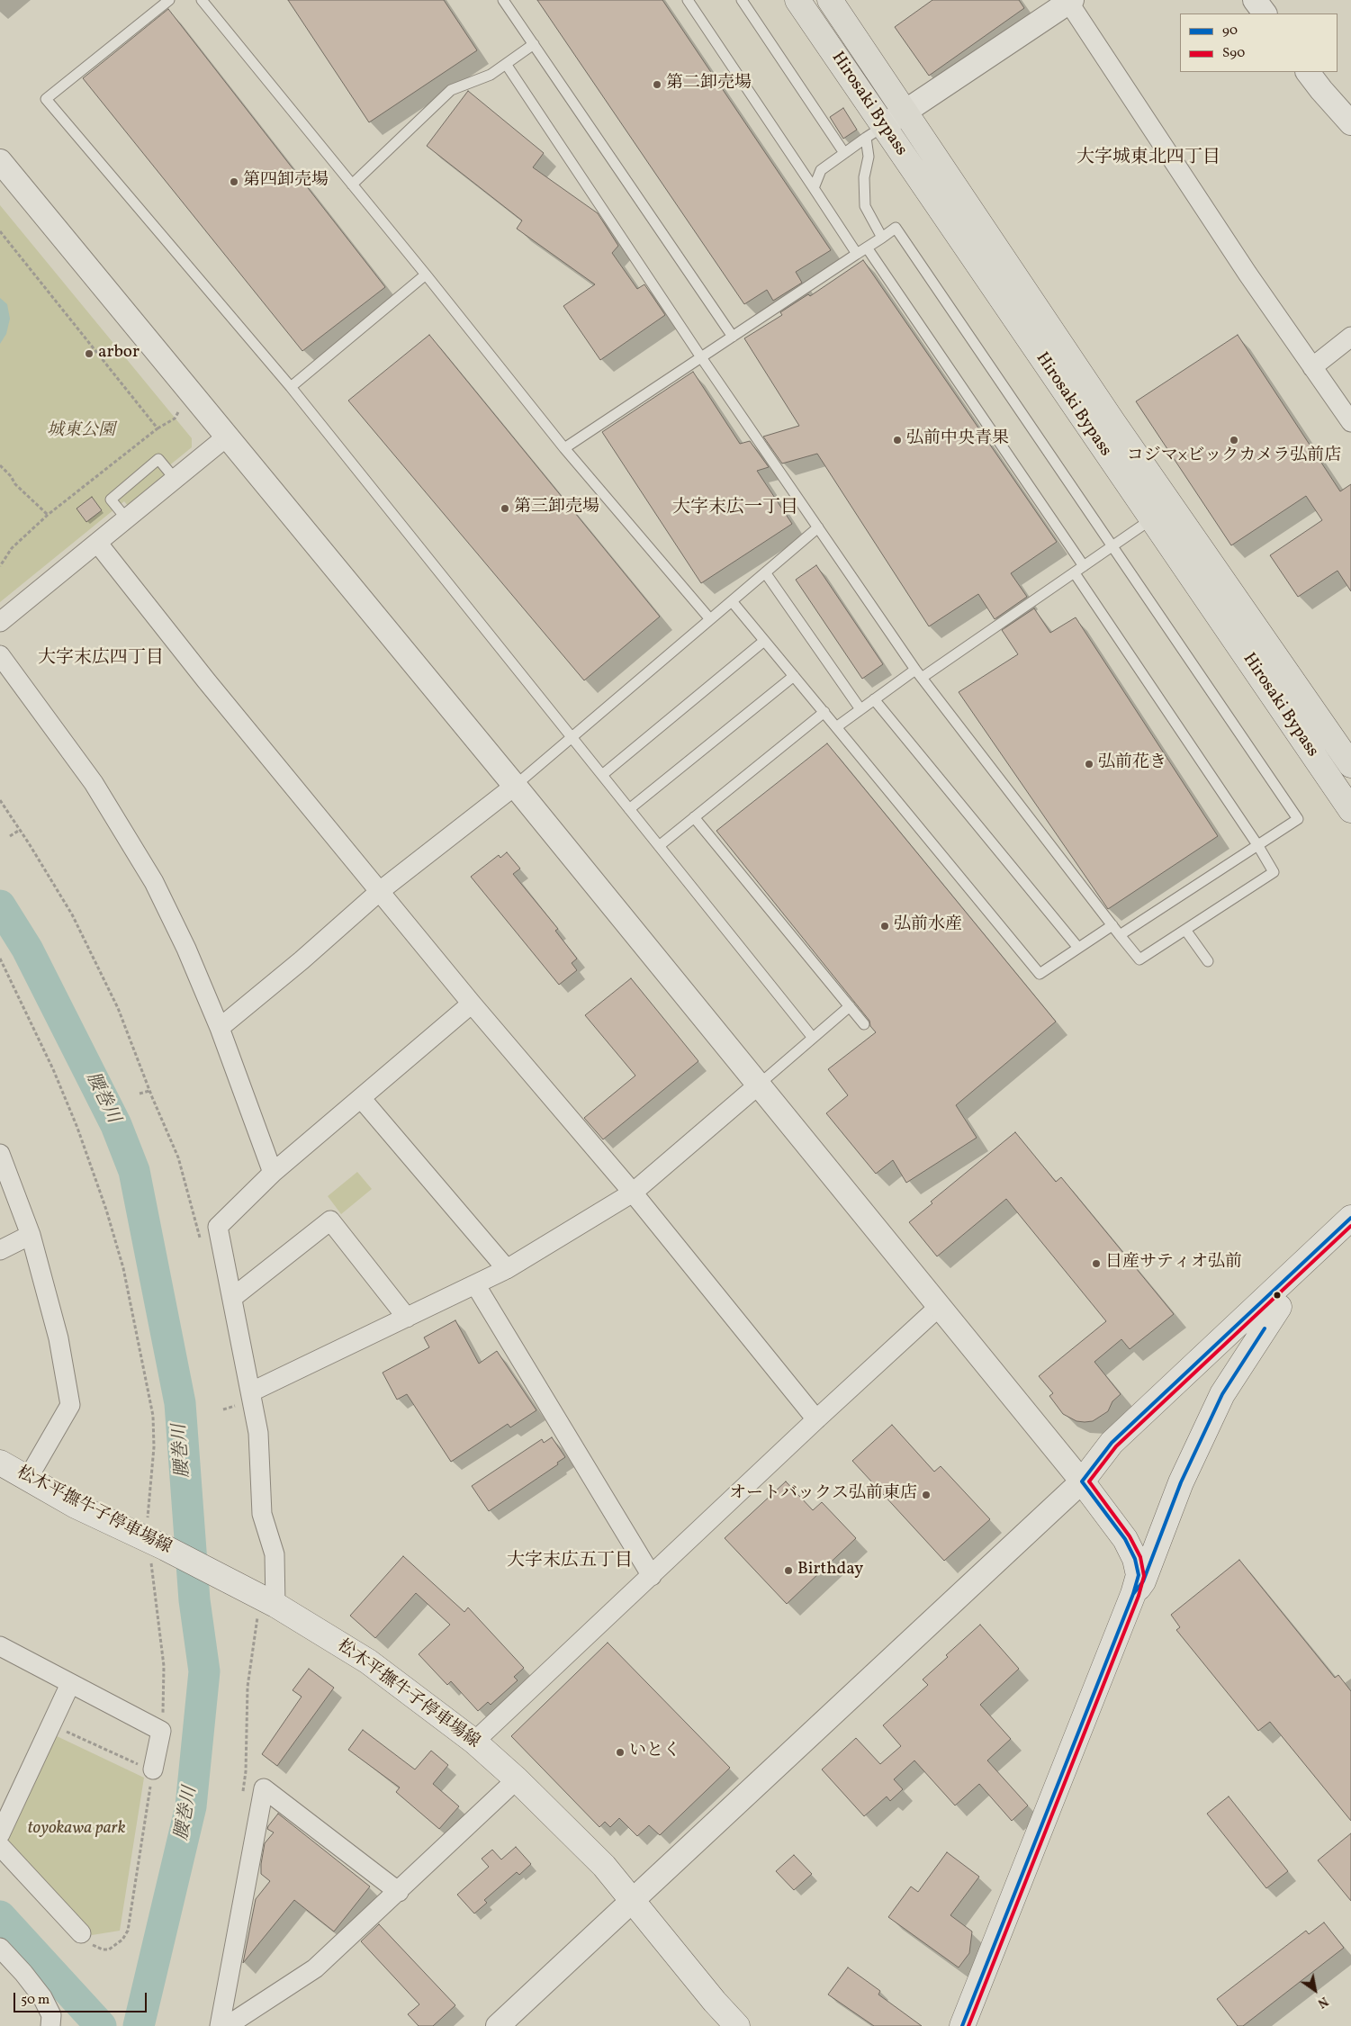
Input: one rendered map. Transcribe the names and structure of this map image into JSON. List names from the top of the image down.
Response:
{
  "streets": {
    "highway": ["Hirosaki Bypass"],
    "main road": ["松木平撫牛子停車場線"]
  },
  "districts": [
    "大字城東北四丁目",
    "大字末広一丁目",
    "大字末広四丁目",
    "大字末広五丁目"
  ],
  "water": ["腰巻川"],
  "parks": ["城東公園", "toyokawa park"],
  "places": [
    "第二卸売場",
    "第四卸売場",
    "arbor",
    "弘前中央青果",
    "コジマ×ビックカメラ弘前店",
    "第三卸売場",
    "弘前花き",
    "弘前水産",
    "日産サティオ弘前",
    "オートバックス弘前東店",
    "Birthday",
    "いとく"
  ],
  "lines": ["transit line 90", "transit line S90"],
  "legend": ["90", "S90"],
  "scale_bar": "50 m",
  "north": "bottom right"
}
